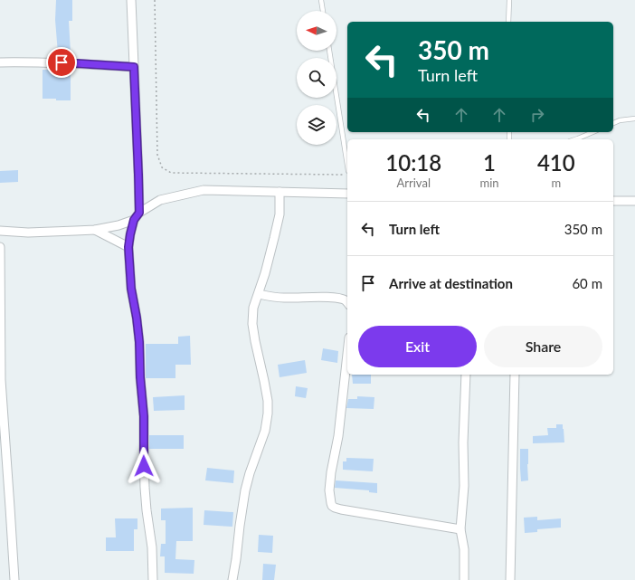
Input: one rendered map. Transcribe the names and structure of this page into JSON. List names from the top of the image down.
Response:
{
  "north": "left",
  "page": {
    "turn": ["350 m", "Turn left"],
    "eta": [
      "10:18",
      "Arrival",
      "1",
      "min",
      "410",
      "m"
    ],
    "list": [
      {
        "name": "Turn left",
        "value": "350 m"
      },
      {
        "name": "Arrive at destination",
        "value": "60 m"
      }
    ],
    "buttons": ["Exit", "Share"]
  }
}
